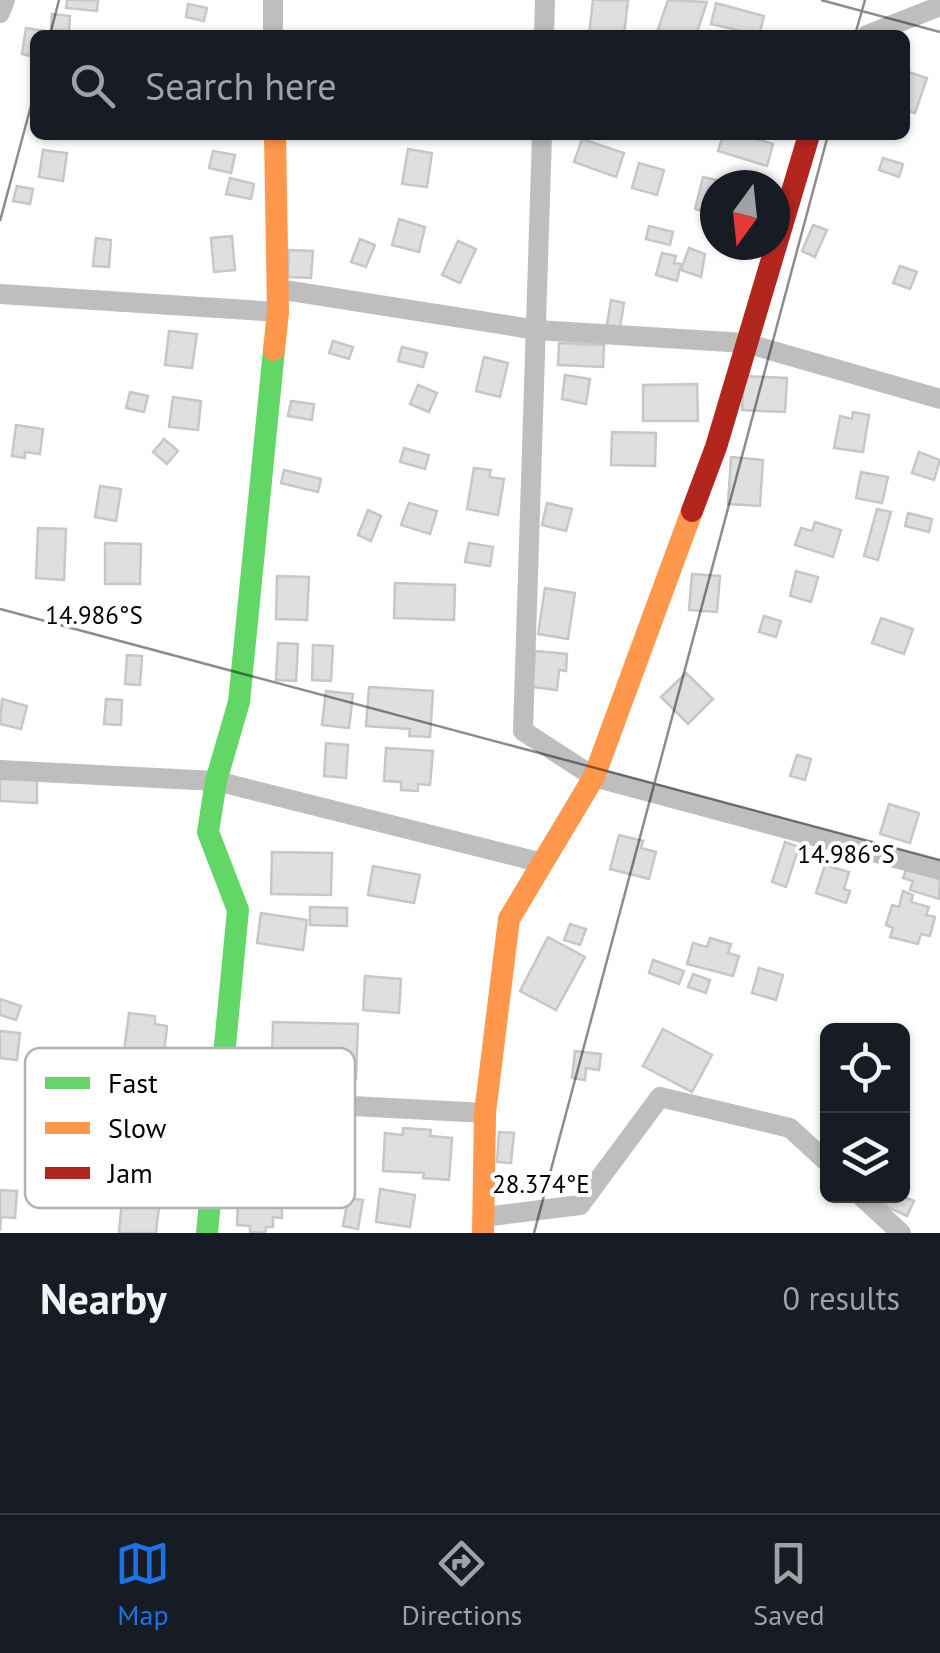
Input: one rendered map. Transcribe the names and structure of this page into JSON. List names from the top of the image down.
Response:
{
  "legend": ["Fast", "Slow", "Jam"],
  "north": "bottom",
  "page": {
    "search": "Search here",
    "heading": ["Nearby", "0 results"],
    "nav": ["Map", "Directions", "Saved"]
  },
  "coordinates": ["14.986°S", "28.374°E"]
}
